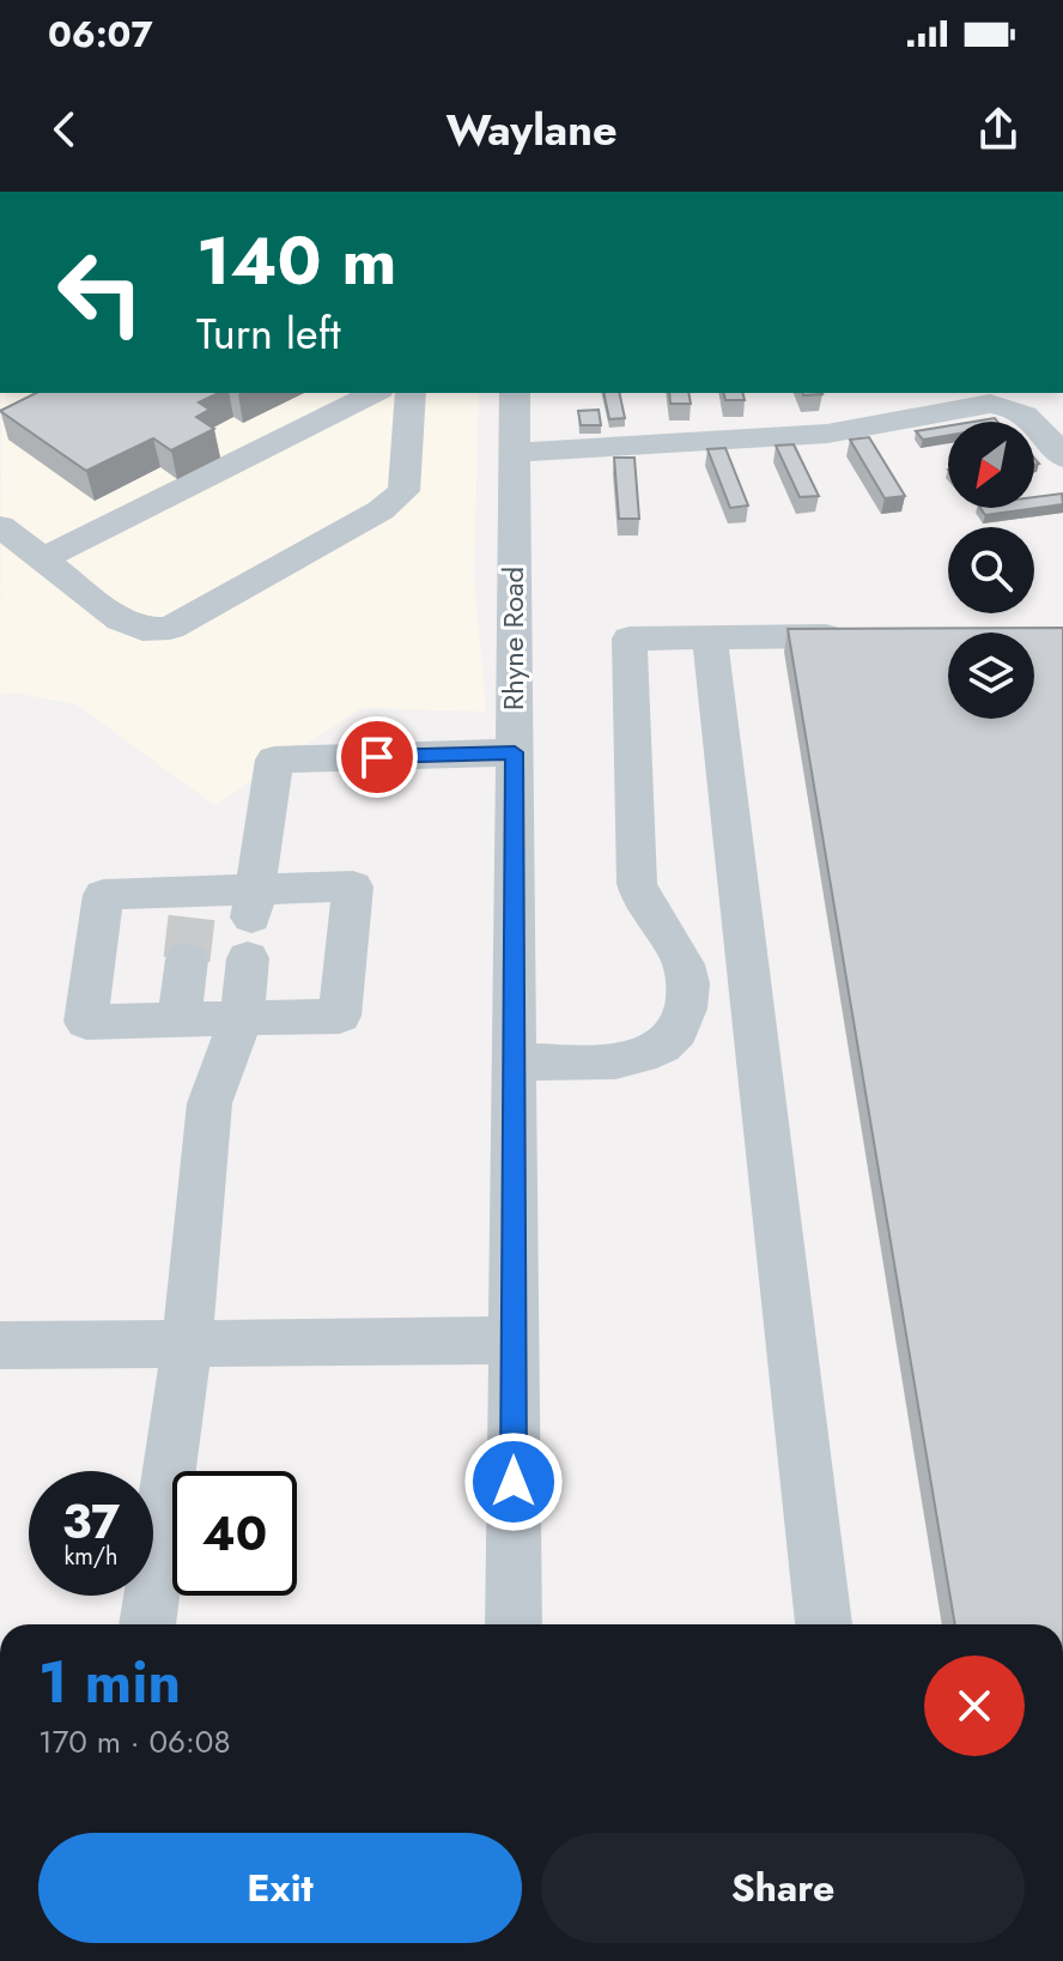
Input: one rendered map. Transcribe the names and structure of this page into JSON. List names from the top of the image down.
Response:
{
  "streets": {
    "street": ["Rhyne Road"]
  },
  "north": "bottom left",
  "page": {
    "status": "06:07",
    "header": "Waylane",
    "turn": ["140 m", "Turn left"],
    "speed": "37 km/h",
    "limit": "40",
    "heading": ["1 min", "170 m · 06:08"],
    "buttons": ["Exit", "Share"]
  }
}
